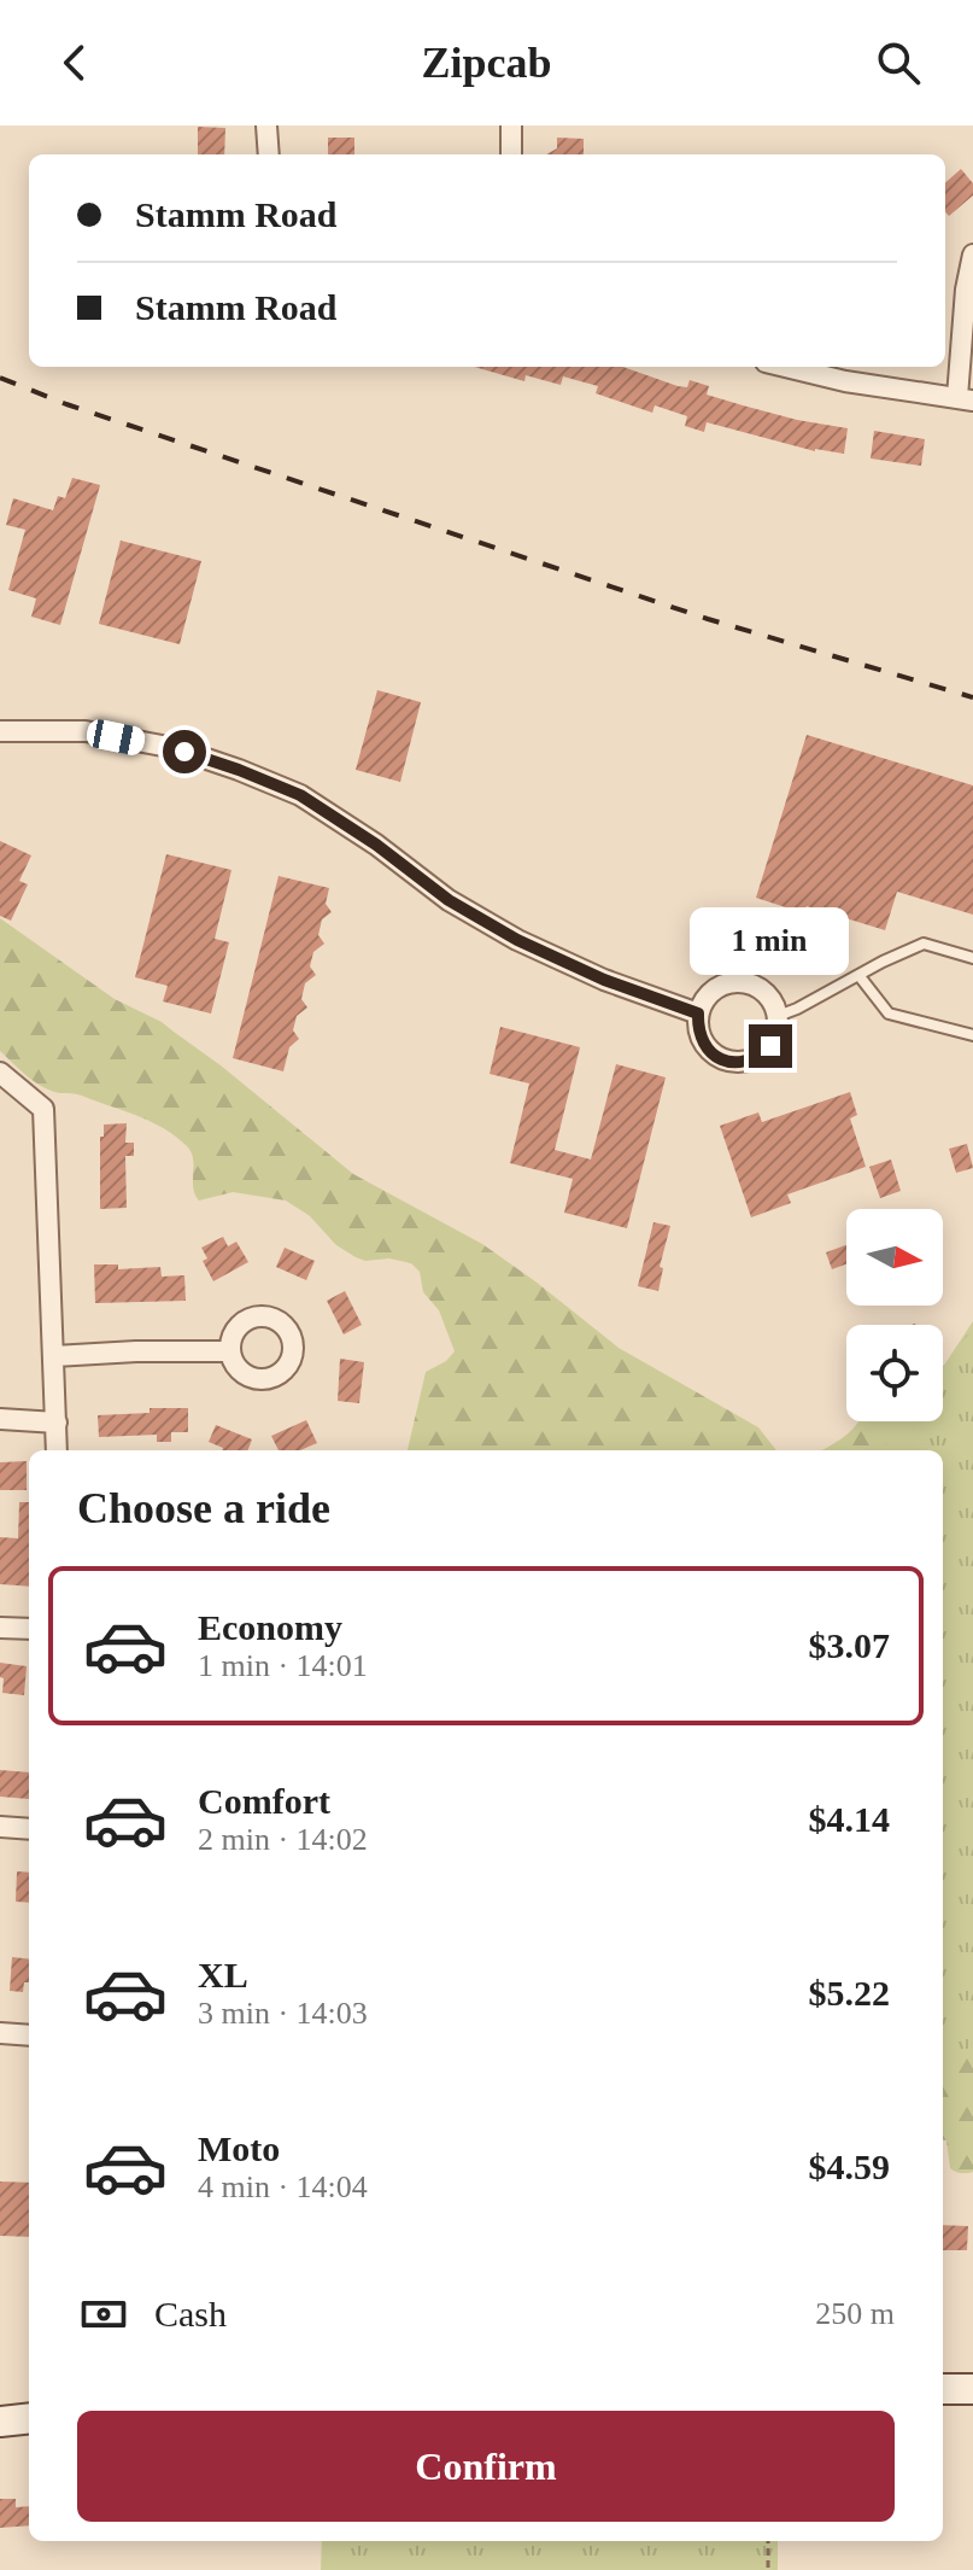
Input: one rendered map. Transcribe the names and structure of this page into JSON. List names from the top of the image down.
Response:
{
  "north": "right",
  "page": {
    "header": "Zipcab",
    "banner": ["Stamm Road", "Stamm Road"],
    "bubble": "1 min",
    "heading": "Choose a ride",
    "list": [
      {
        "name": "Economy",
        "note": "1 min · 14:01",
        "value": "$3.07"
      },
      {
        "name": "Comfort",
        "note": "2 min · 14:02",
        "value": "$4.14"
      },
      {
        "name": "XL",
        "note": "3 min · 14:03",
        "value": "$5.22"
      },
      {
        "name": "Moto",
        "note": "4 min · 14:04",
        "value": "$4.59"
      }
    ],
    "pay": ["Cash", "250 m"],
    "buttons": "Confirm"
  }
}
